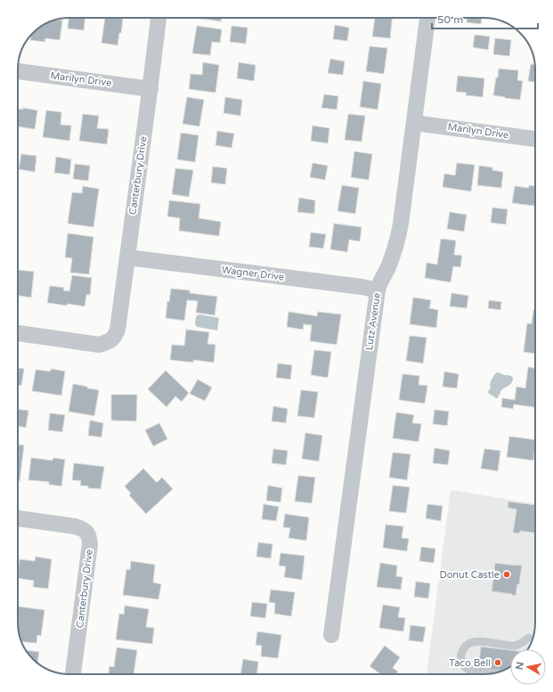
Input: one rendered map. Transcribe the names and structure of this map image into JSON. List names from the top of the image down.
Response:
{
  "streets": {
    "street": [
      "Marilyn Drive",
      "Canterbury Drive",
      "Wagner Drive",
      "Lutz Avenue"
    ]
  },
  "crossings": [
    ["Marilyn Drive", "Canterbury Drive"],
    ["Marilyn Drive", "Lutz Avenue"],
    ["Canterbury Drive", "Wagner Drive"],
    ["Wagner Drive", "Lutz Avenue"]
  ],
  "places": ["Donut Castle", "Taco Bell"],
  "scale_bar": "50 m",
  "north": "left"
}
